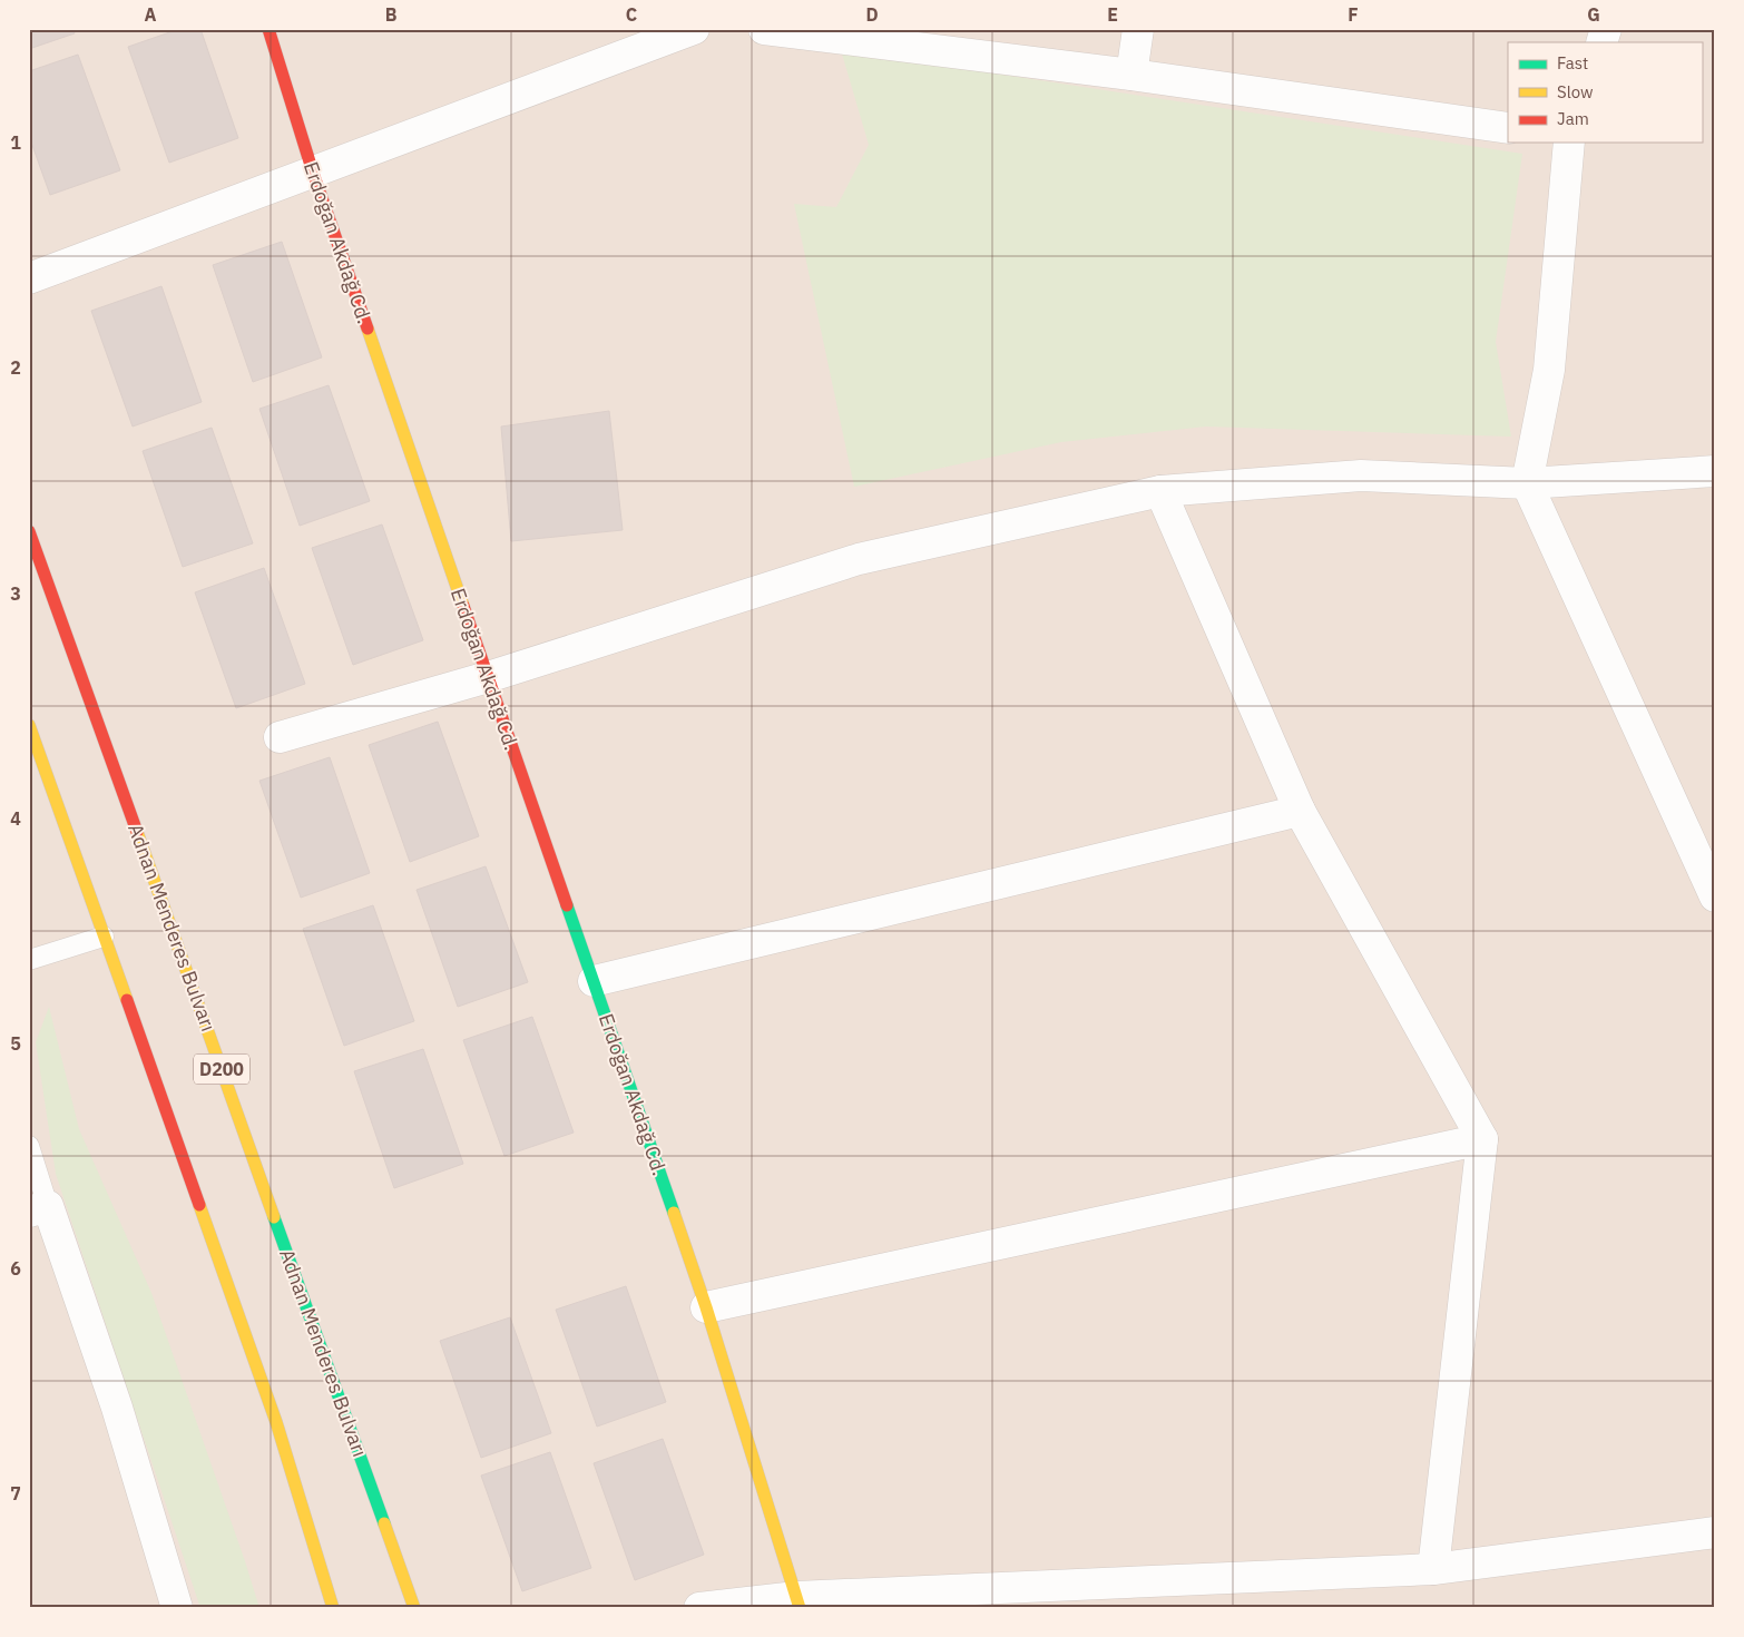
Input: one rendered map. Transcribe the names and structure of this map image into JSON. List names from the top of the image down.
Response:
{
  "streets": {
    "main road": ["Erdoğan Akdağ Cd.", "Adnan Menderes Bulvarı", "D200"]
  },
  "legend": ["Fast", "Slow", "Jam"],
  "grid": {
    "columns": [
      "A",
      "B",
      "C",
      "D",
      "E",
      "F",
      "G"
    ],
    "rows": [
      "1",
      "2",
      "3",
      "4",
      "5",
      "6",
      "7"
    ]
  }
}
